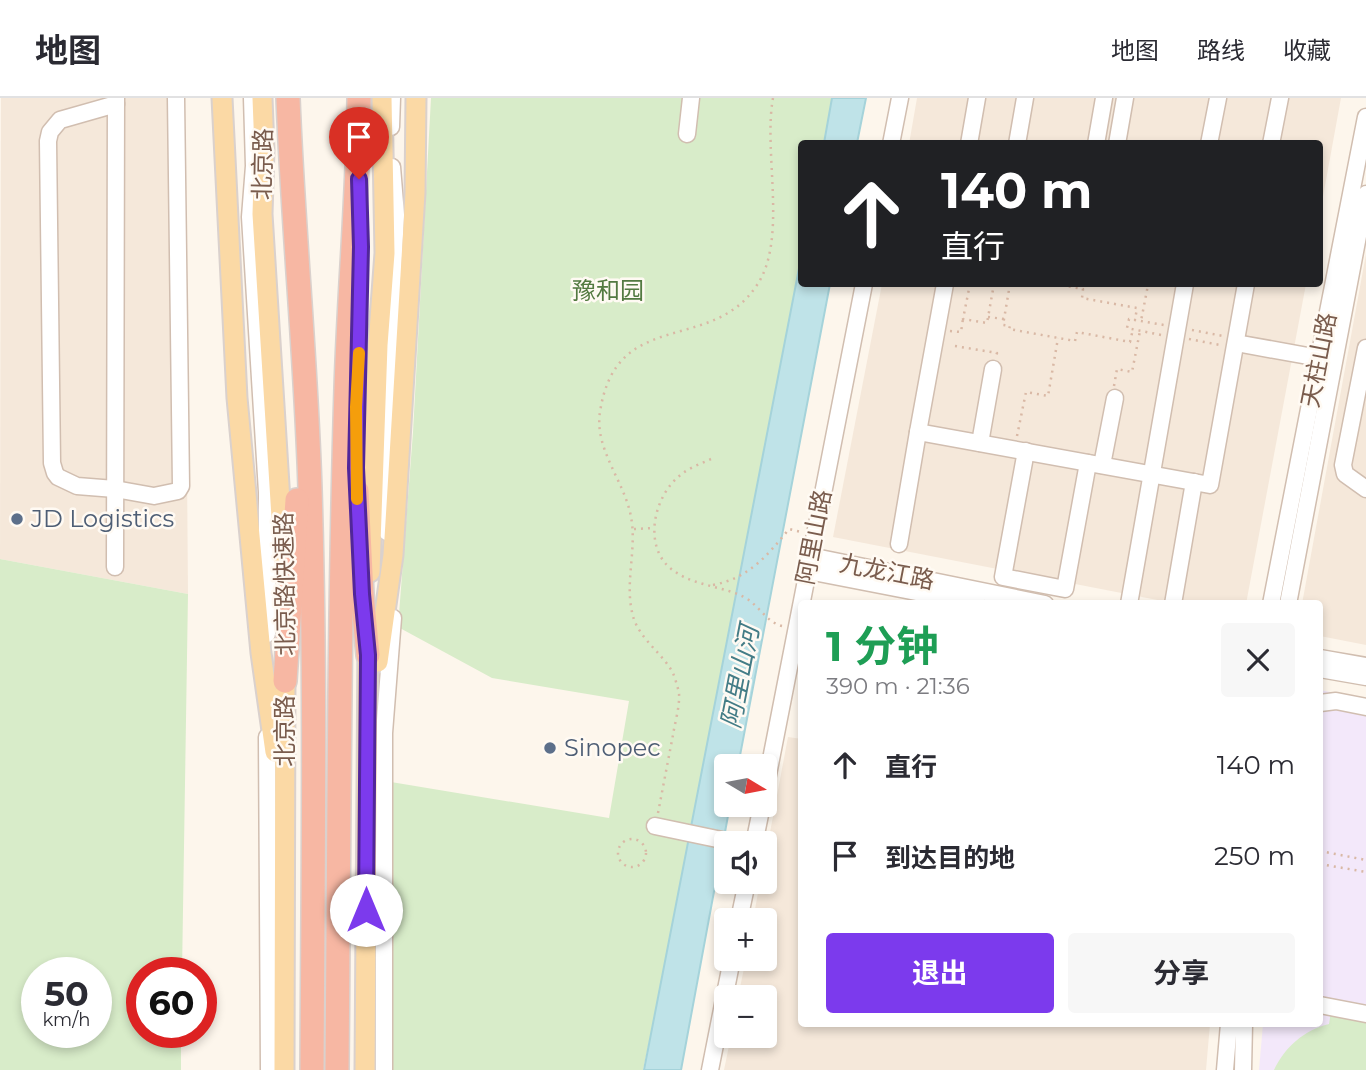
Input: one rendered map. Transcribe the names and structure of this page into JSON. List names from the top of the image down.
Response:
{
  "streets": {
    "highway": ["北京路快速路"],
    "main road": ["北京路"],
    "street": ["天柱山路", "阿里山路", "九龙江路"]
  },
  "crossings": [
    ["阿里山路", "九龙江路"]
  ],
  "water": ["阿里山河"],
  "parks": ["豫和园"],
  "places": ["JD Logistics", "Sinopec"],
  "north": "right",
  "page": {
    "header": "地图",
    "nav": ["地图", "路线", "收藏"],
    "turn": ["140 m", "直行"],
    "heading": ["1 分钟", "390 m · 21:36"],
    "list": [
      {
        "name": "直行",
        "value": "140 m"
      },
      {
        "name": "到达目的地",
        "value": "250 m"
      }
    ],
    "map_buttons": ["+", "−"],
    "buttons": ["退出", "分享"],
    "speed": "50 km/h",
    "limit": "60"
  }
}
